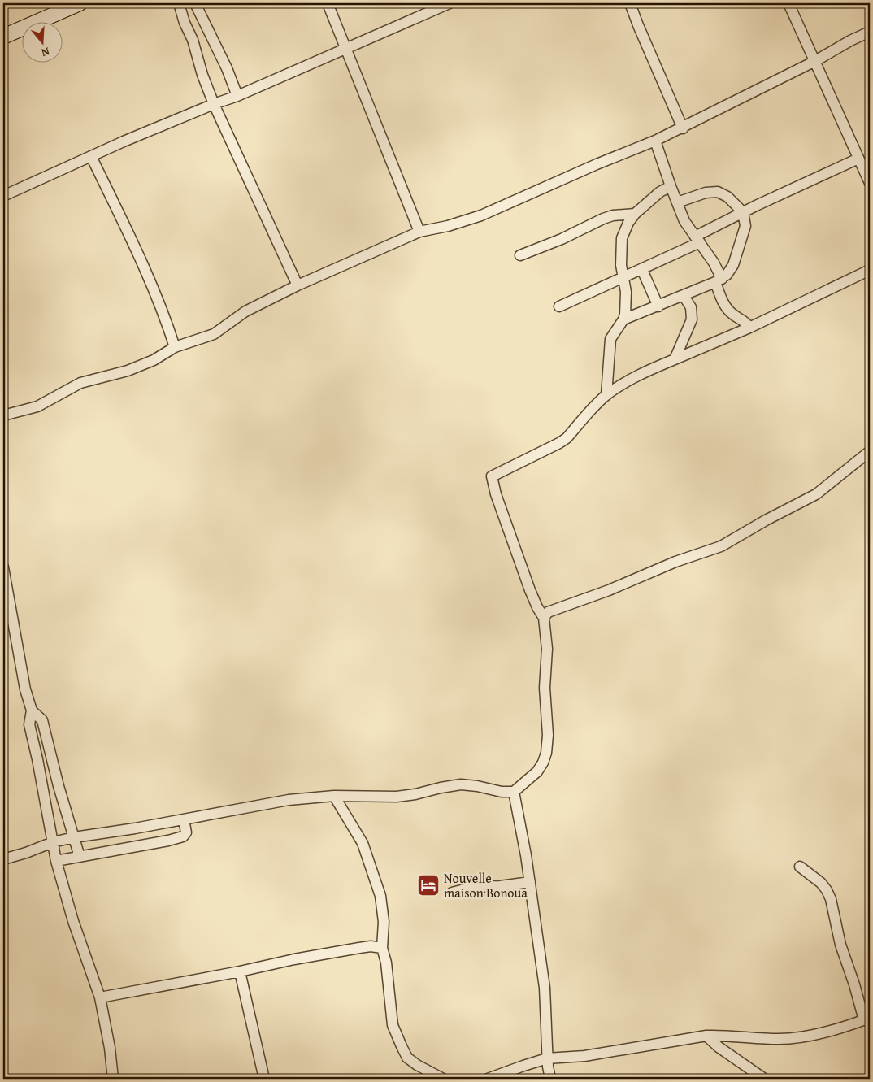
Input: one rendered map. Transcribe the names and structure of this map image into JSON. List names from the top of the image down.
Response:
{
  "places": {
    "hotel": ["Nouvelle maison Bonoua"]
  },
  "north": "bottom"
}
